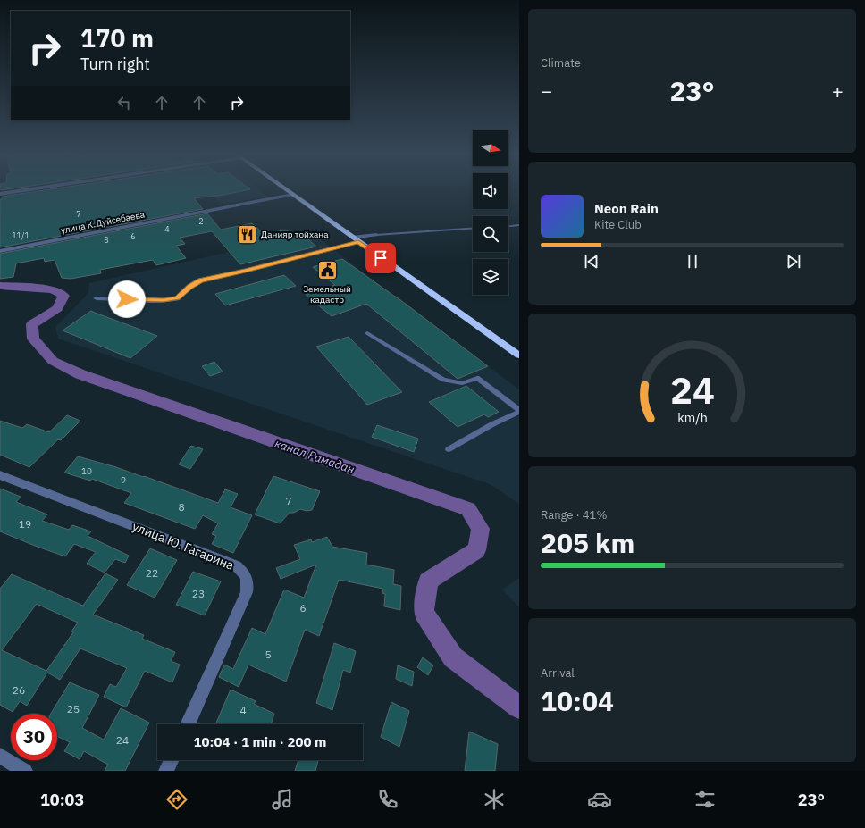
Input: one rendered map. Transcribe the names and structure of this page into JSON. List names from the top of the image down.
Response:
{
  "streets": {
    "street": ["улица К.Дуйсебаева", "улица Ю. Гагарина"]
  },
  "water": ["канал Рамадан"],
  "places": {
    "restaurant": ["Данияр тойхана"],
    "public building": ["Земельный кадастр"]
  },
  "house_numbers": [
    "7",
    "2",
    "4",
    "11/1",
    "6",
    "8",
    "10",
    "9",
    "7",
    "8",
    "19",
    "22",
    "23",
    "6",
    "5",
    "26",
    "25",
    "4",
    "24"
  ],
  "north": "right",
  "page": {
    "tile": [
      "Climate",
      ["Range · 41%", "205 km"],
      ["Arrival", "10:04"]
    ],
    "turn": ["170 m", "Turn right"],
    "heat": ["−", "23°", "+"],
    "song": ["Neon Rain", "Kite Club"],
    "limit": "30",
    "trip": "10:04 · 1 min · 200 m",
    "tabs": ["10:03", "23°"],
    "gauge": ["24", "km/h"]
  }
}
